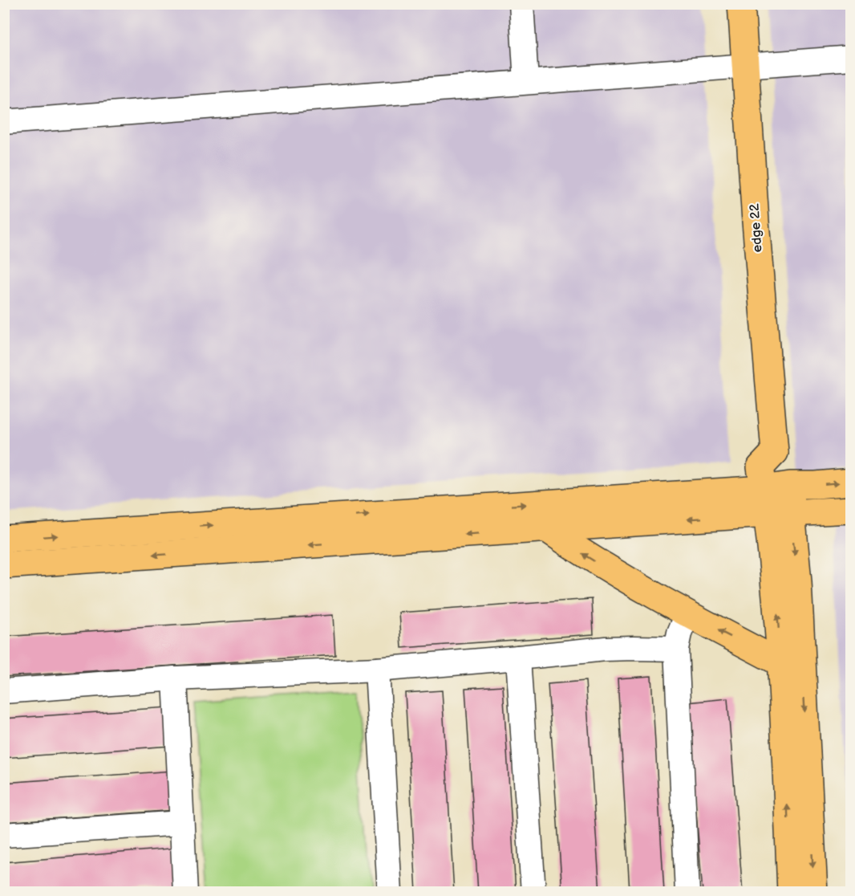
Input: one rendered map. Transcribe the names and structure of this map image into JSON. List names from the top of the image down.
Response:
{
  "streets": {
    "main road": ["edge 22"]
  }
}
